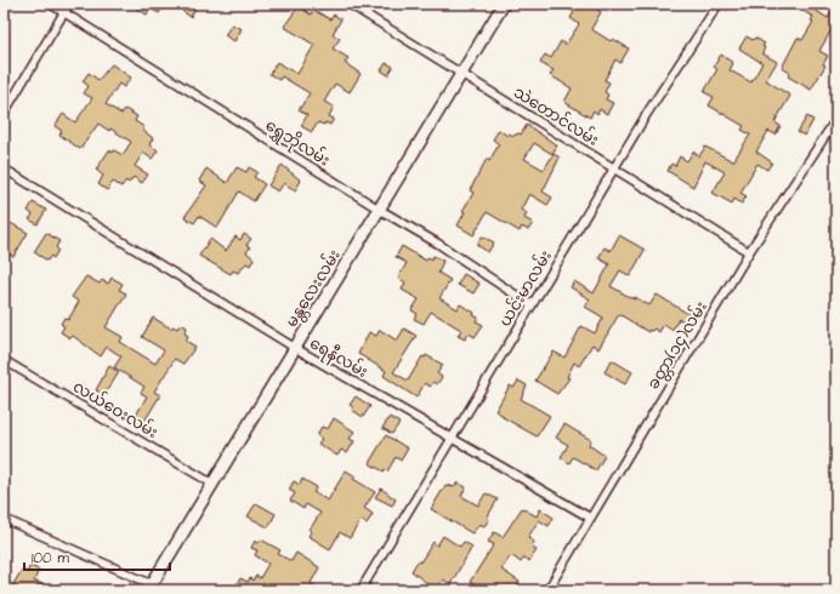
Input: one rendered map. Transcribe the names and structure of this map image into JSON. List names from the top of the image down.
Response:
{
  "streets": {
    "main road": ["မန္တလေးလမ်း"],
    "street": [
      "သဲတောင်လမ်း",
      "ရွှေဘိုလမ်း",
      "ယင်းမာလမ်း",
      "ခတ္တာ(၁၄)လမ်း",
      "ရေနီလမ်း",
      "လယ်ဝေးလမ်း"
    ]
  },
  "crossings": [
    ["သဲတောင်လမ်း", "မန္တလေးလမ်း"],
    ["သဲတောင်လမ်း", "ယင်းမာလမ်း"],
    ["သဲတောင်လမ်း", "ခတ္တာ(၁၄)လမ်း"],
    ["ရွှေဘိုလမ်း", "မန္တလေးလမ်း"],
    ["ရွှေဘိုလမ်း", "ယင်းမာလမ်း"],
    ["မန္တလေးလမ်း", "ရေနီလမ်း"],
    ["မန္တလေးလမ်း", "လယ်ဝေးလမ်း"],
    ["ယင်းမာလမ်း", "ရေနီလမ်း"],
    ["ခတ္တာ(၁၄)လမ်း", "ရေနီလမ်း"]
  ],
  "scale_bar": "100 m"
}
